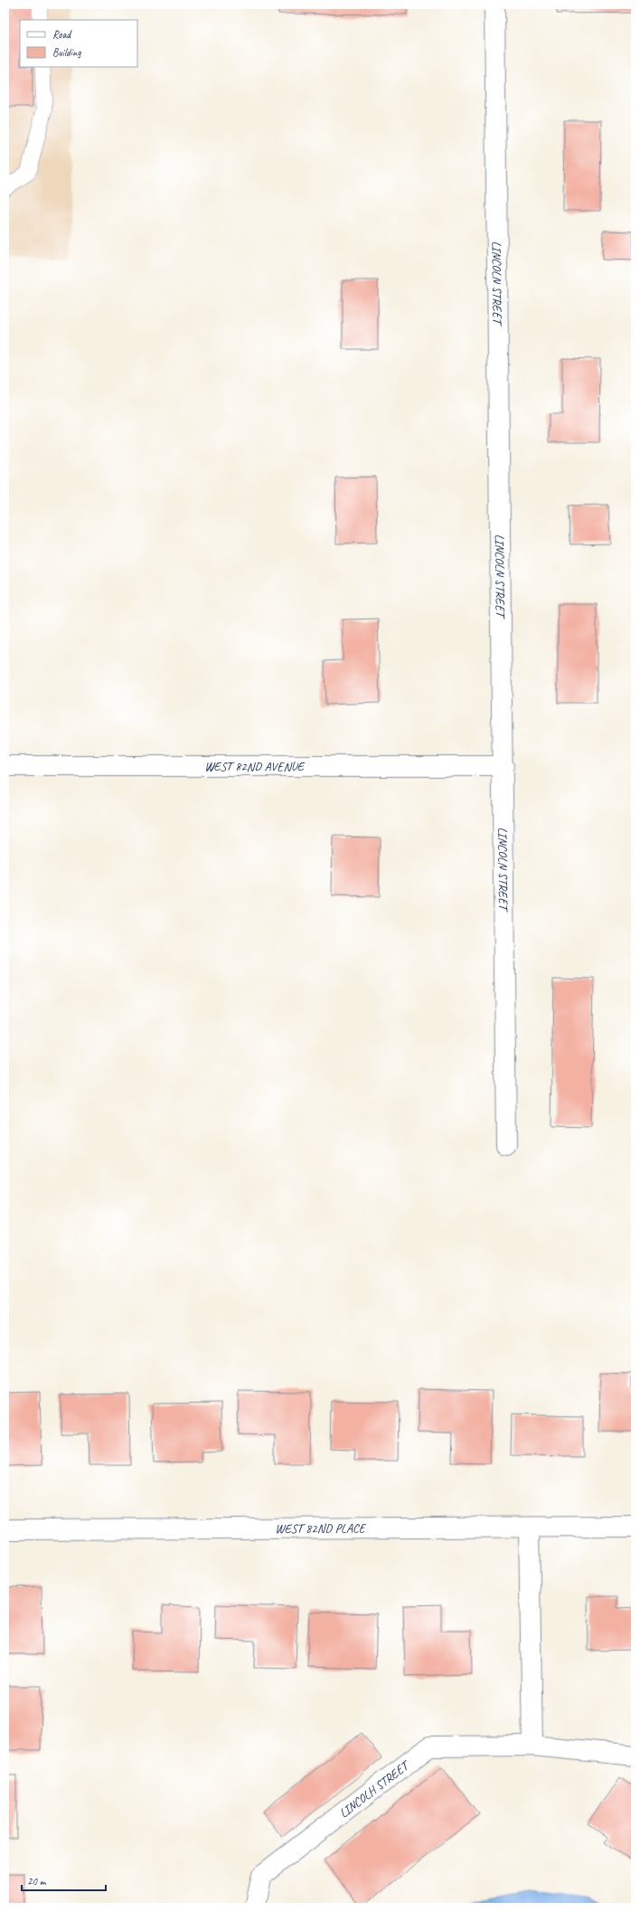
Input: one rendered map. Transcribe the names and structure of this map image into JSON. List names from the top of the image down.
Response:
{
  "streets": {
    "street": [
      "LINCOLN STREET",
      "WEST 82ND AVENUE",
      "WEST 82ND PLACE",
      "LINCOLH STREET"
    ]
  },
  "crossings": [
    ["LINCOLN STREET", "WEST 82ND AVENUE"]
  ],
  "legend": ["Road", "Building"],
  "scale_bar": "20 m"
}
